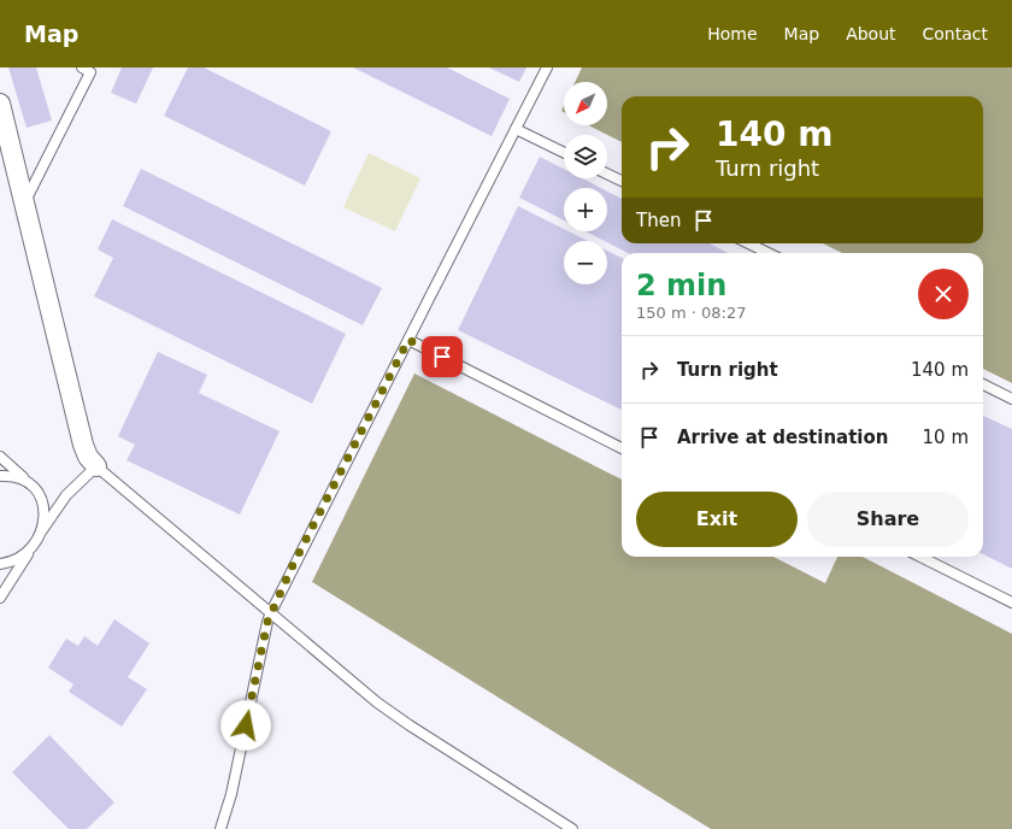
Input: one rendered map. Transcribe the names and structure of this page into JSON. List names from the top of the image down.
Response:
{
  "north": "bottom left",
  "page": {
    "header": "Map",
    "nav": [
      "Home",
      "Map",
      "About",
      "Contact"
    ],
    "map_buttons": ["+", "−"],
    "turn": ["140 m", "Turn right"],
    "then": "Then",
    "heading": ["2 min", "150 m · 08:27"],
    "list": [
      {
        "name": "Turn right",
        "value": "140 m"
      },
      {
        "name": "Arrive at destination",
        "value": "10 m"
      }
    ],
    "buttons": ["Exit", "Share"]
  }
}
